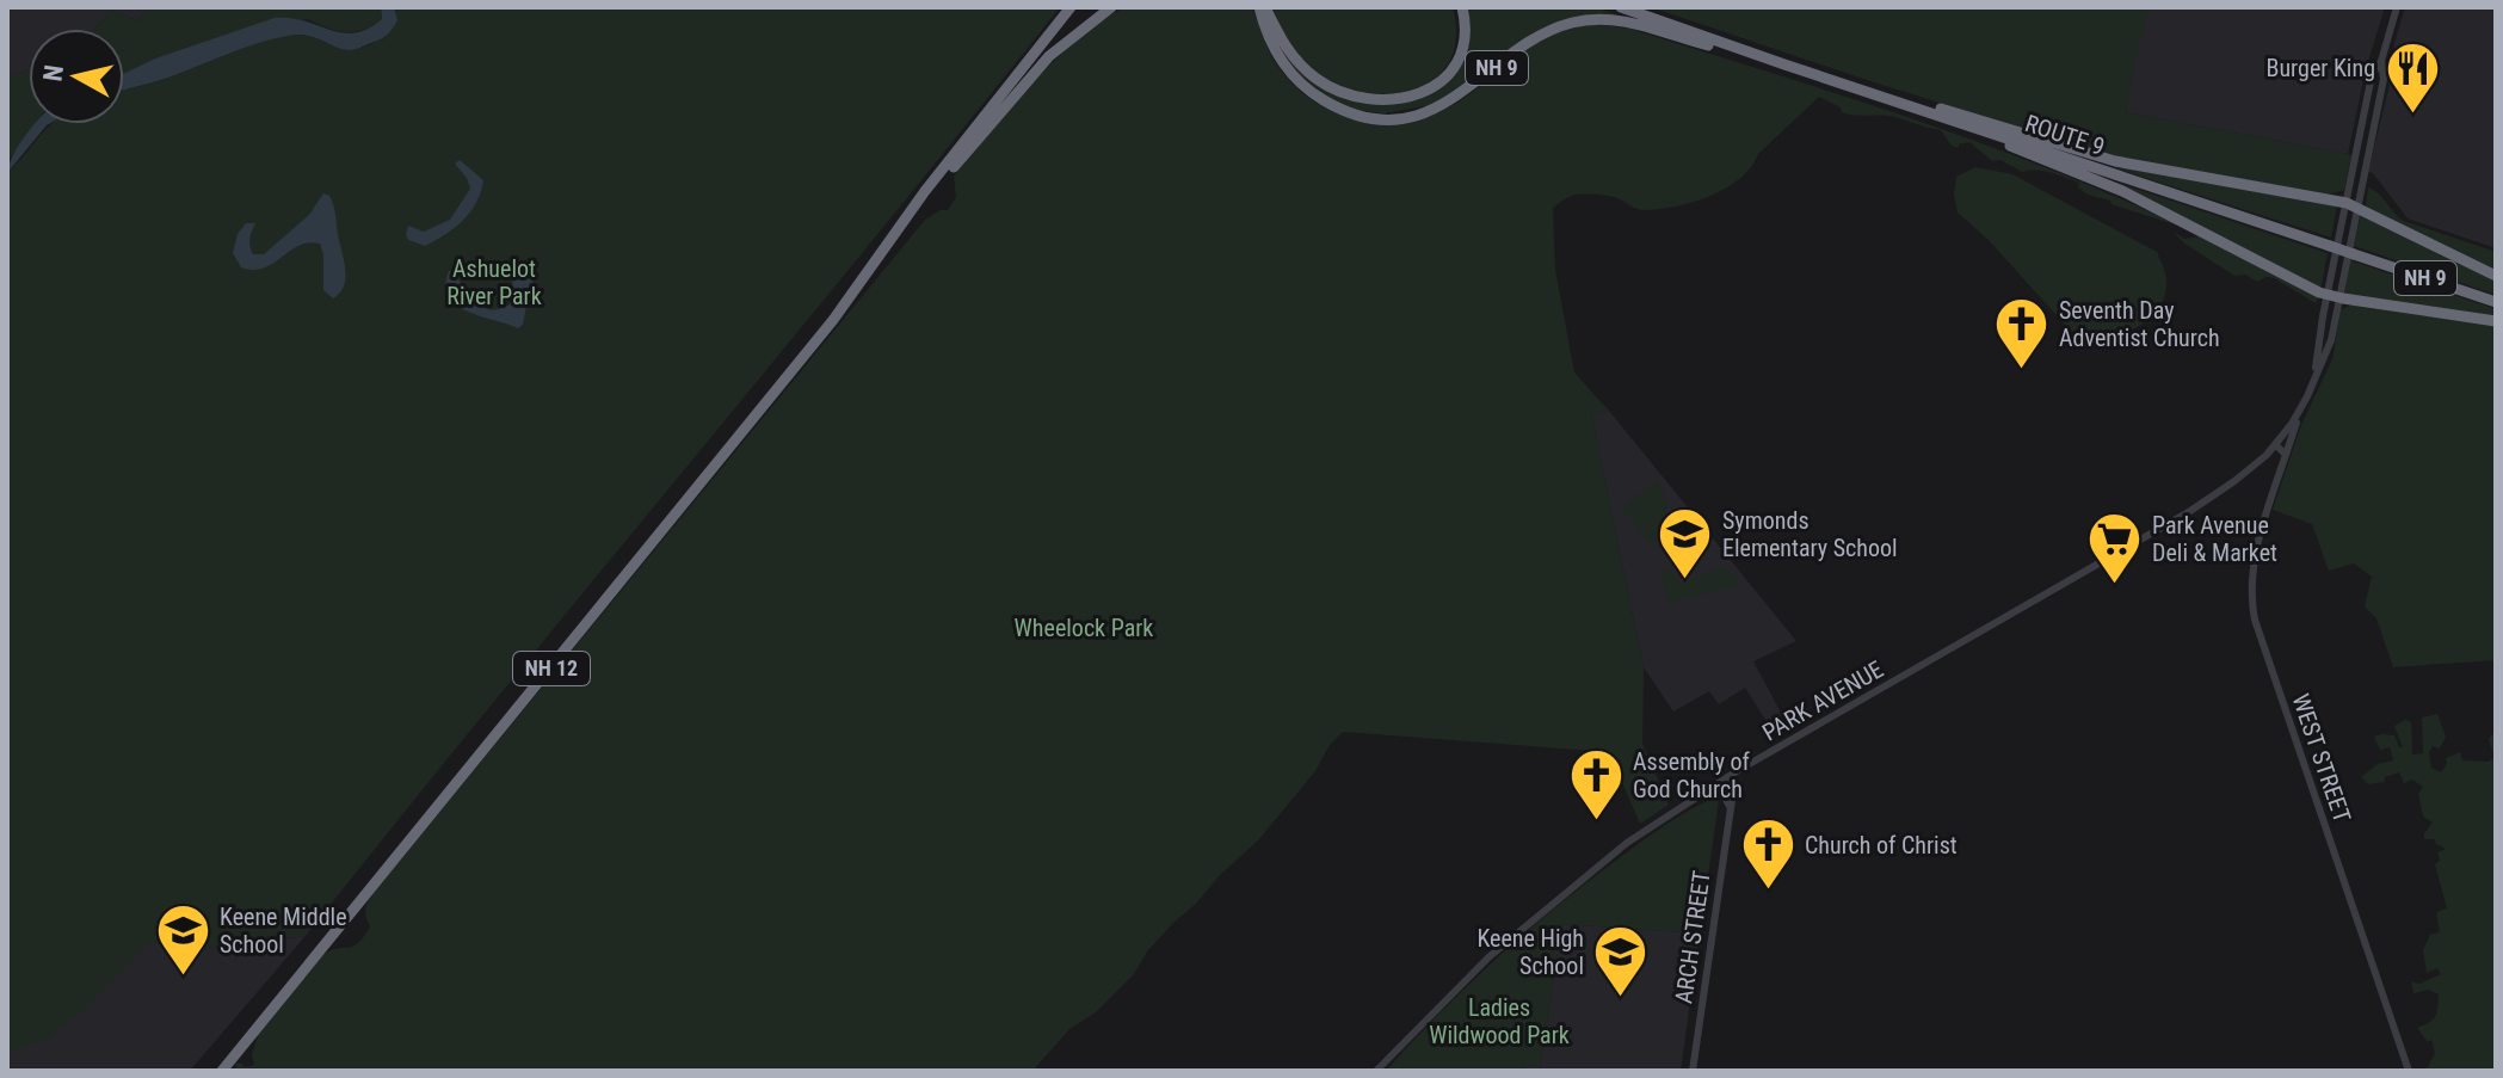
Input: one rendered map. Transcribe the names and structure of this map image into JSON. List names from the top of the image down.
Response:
{
  "streets": {
    "highway": ["NH 9", "ROUTE 9", "NH 12"],
    "street": ["PARK AVENUE", "WEST STREET", "ARCH STREET"]
  },
  "crossings": [
    ["NH 9", "ROUTE 9"],
    ["PARK AVENUE", "WEST STREET"],
    ["PARK AVENUE", "ARCH STREET"]
  ],
  "parks": ["Ashuelot River Park", "Wheelock Park", "Ladies Wildwood Park"],
  "places": {
    "restaurant": ["Burger King"],
    "church": ["Seventh Day Adventist Church", "Assembly of God Church", "Church of Christ"],
    "school or university": ["Symonds Elementary School", "Keene Middle School", "Keene High School"],
    "supermarket": ["Park Avenue Deli & Market"]
  },
  "north": "left"
}
